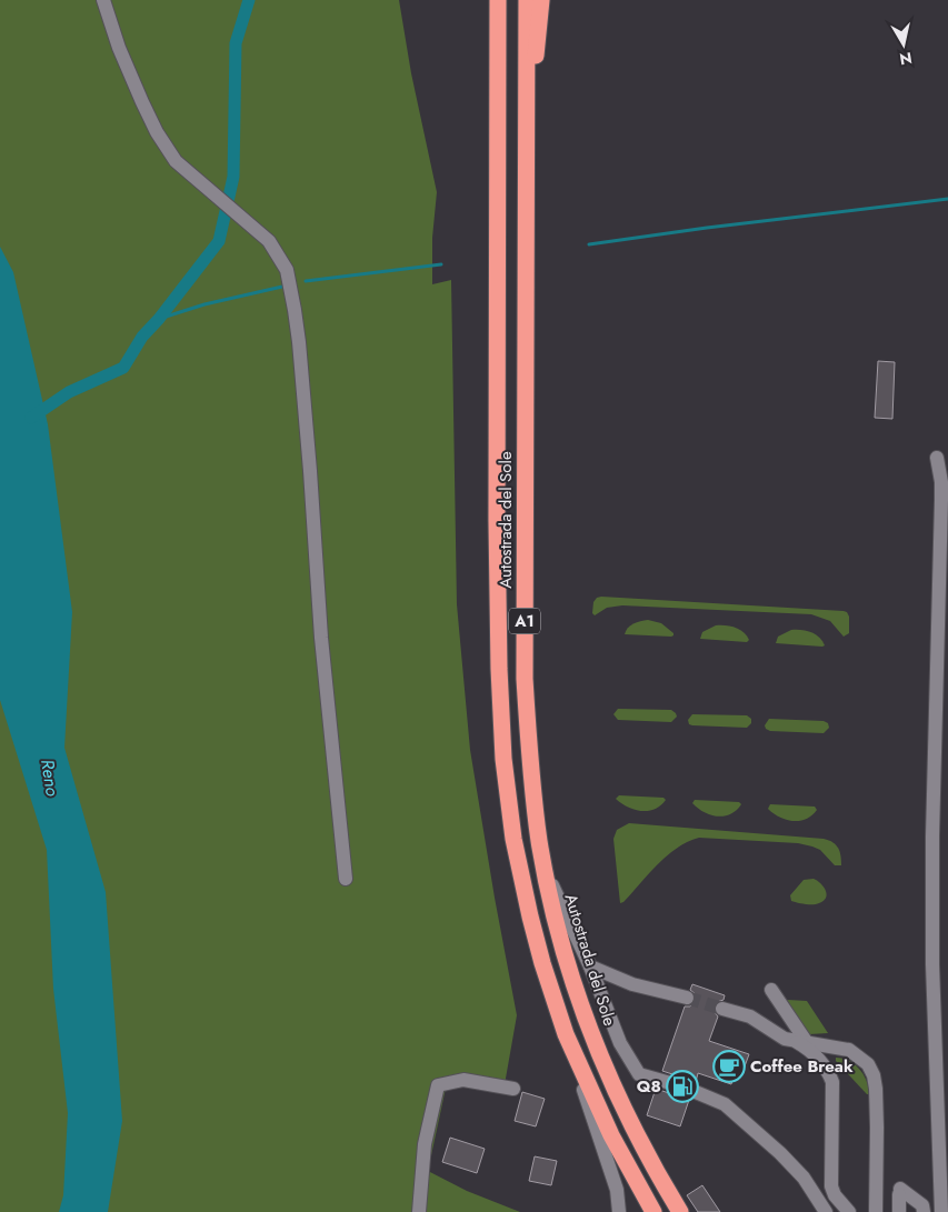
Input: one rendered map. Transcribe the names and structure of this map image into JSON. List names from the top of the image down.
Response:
{
  "streets": {
    "highway": ["Autostrada del Sole", "A1"]
  },
  "water": ["Reno"],
  "places": {
    "cafe": ["Coffee Break"],
    "fuel station": ["Q8"]
  },
  "north": "bottom"
}
